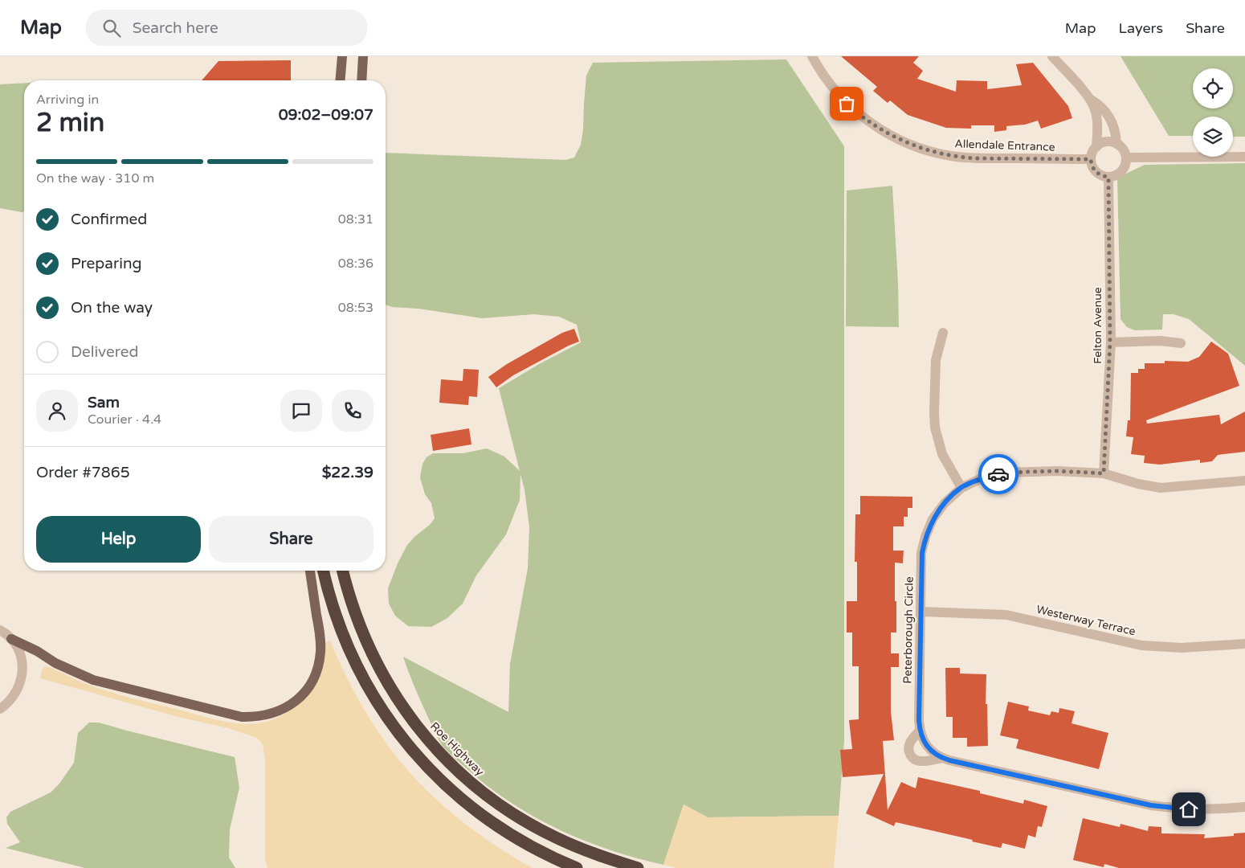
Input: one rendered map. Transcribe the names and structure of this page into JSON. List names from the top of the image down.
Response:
{
  "streets": {
    "highway": ["Roe Highway"],
    "street": [
      "Allendale Entrance",
      "Felton Avenue",
      "Westerway Terrace",
      "Peterborough Circle"
    ]
  },
  "crossings": [
    ["Allendale Entrance", "Felton Avenue"],
    ["Felton Avenue", "Peterborough Circle"],
    ["Westerway Terrace", "Peterborough Circle"]
  ],
  "page": {
    "header": "Map",
    "search": "Search here",
    "nav": ["Map", "Layers", "Share"],
    "heading": ["2 min", "Arriving in", "09:02–09:07"],
    "panel": [
      "Sam",
      "Courier · 4.4",
      "Order #7865",
      "$22.39"
    ],
    "bar": "On the way · 310 m",
    "list": [
      ["Confirmed", "08:31"],
      ["Preparing", "08:36"],
      ["On the way", "08:53"],
      "Delivered"
    ],
    "buttons": ["Help", "Share"]
  }
}
